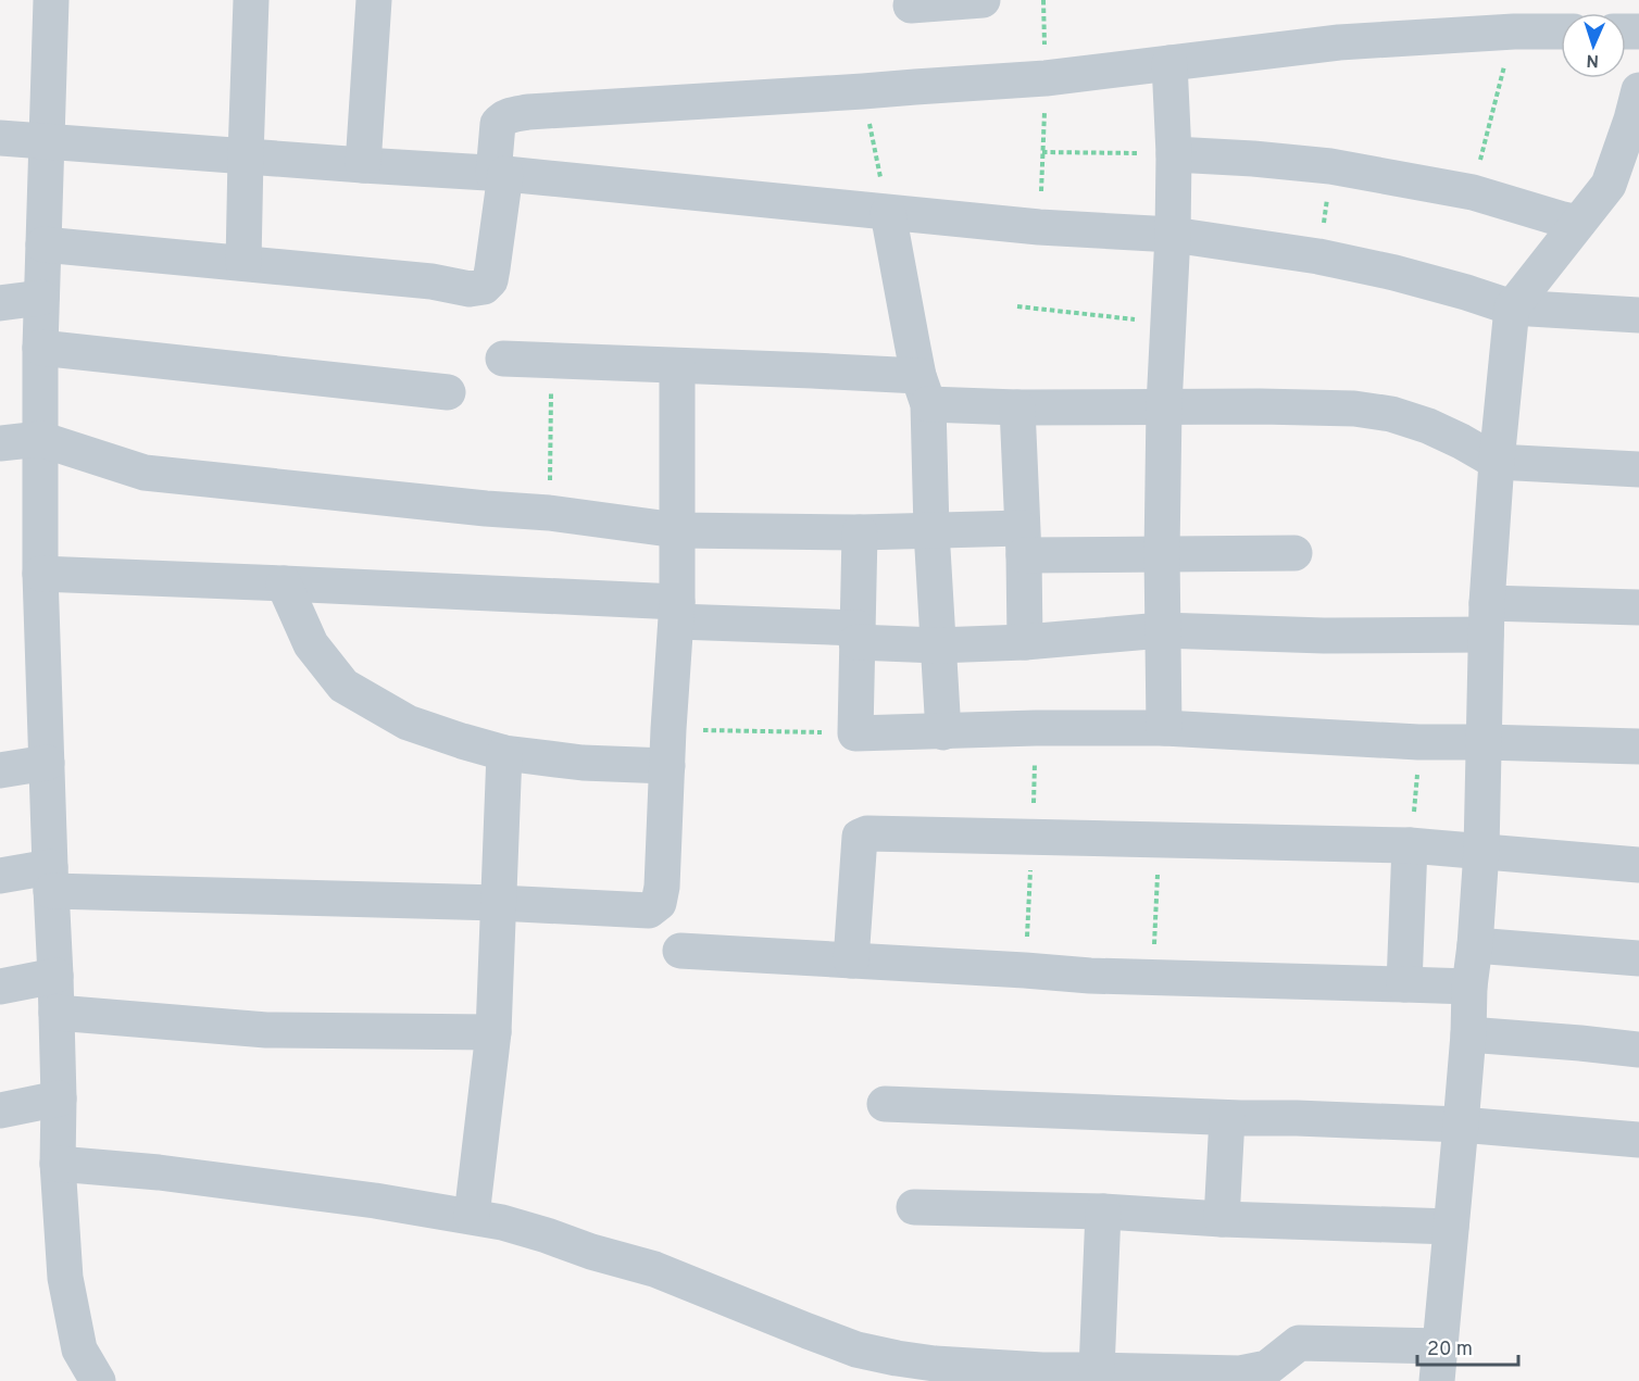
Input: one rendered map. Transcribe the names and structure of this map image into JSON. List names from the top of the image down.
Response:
{
  "scale_bar": "20 m",
  "north": "bottom"
}
